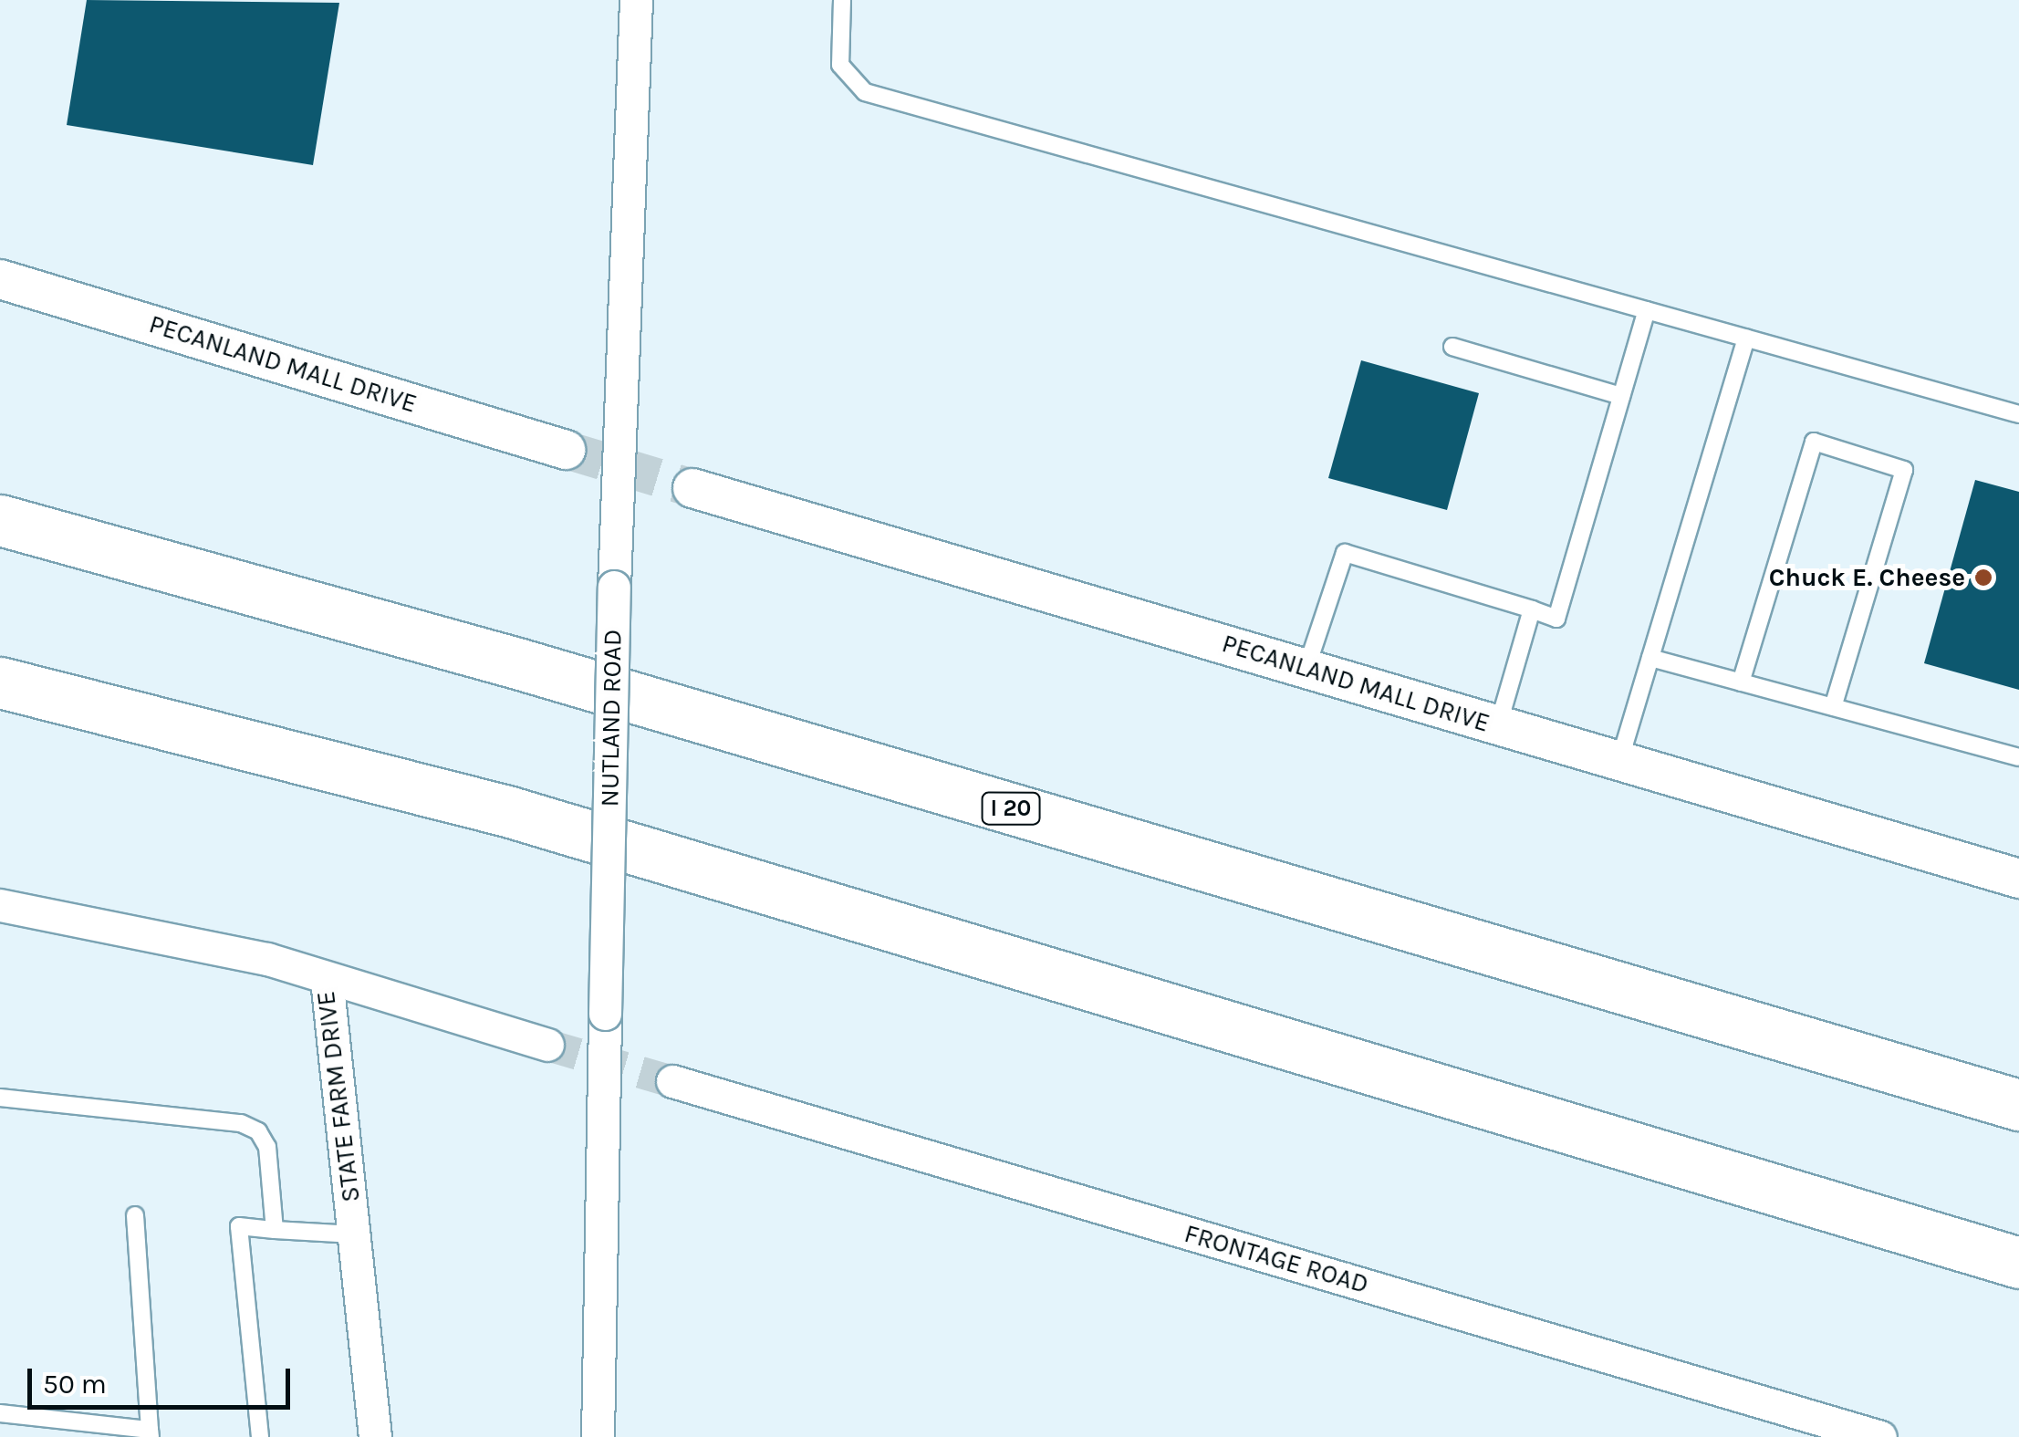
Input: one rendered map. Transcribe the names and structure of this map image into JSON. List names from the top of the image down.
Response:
{
  "streets": {
    "highway": ["I 20"],
    "street": [
      "PECANLAND MALL DRIVE",
      "NUTLAND ROAD",
      "STATE FARM DRIVE",
      "FRONTAGE ROAD"
    ]
  },
  "places": ["Chuck E. Cheese"],
  "scale_bar": "50 m"
}
